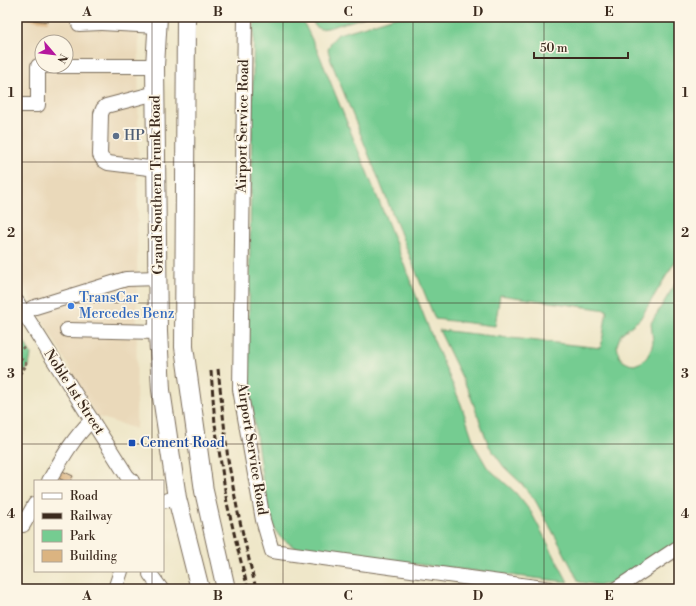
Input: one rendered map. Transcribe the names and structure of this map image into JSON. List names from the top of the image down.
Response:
{
  "streets": {
    "main road": ["Grand Southern Trunk Road"],
    "street": ["Airport Service Road", "Noble 1st Street"]
  },
  "places": {
    "other": ["HP", "TransCar Mercedes Benz"],
    "transit": ["Cement Road"]
  },
  "legend": [
    "Road",
    "Railway",
    "Park",
    "Building"
  ],
  "scale_bar": "50 m",
  "north": "bottom right",
  "grid": {
    "columns": [
      "A",
      "B",
      "C",
      "D",
      "E"
    ],
    "rows": [
      "1",
      "2",
      "3",
      "4"
    ]
  }
}
